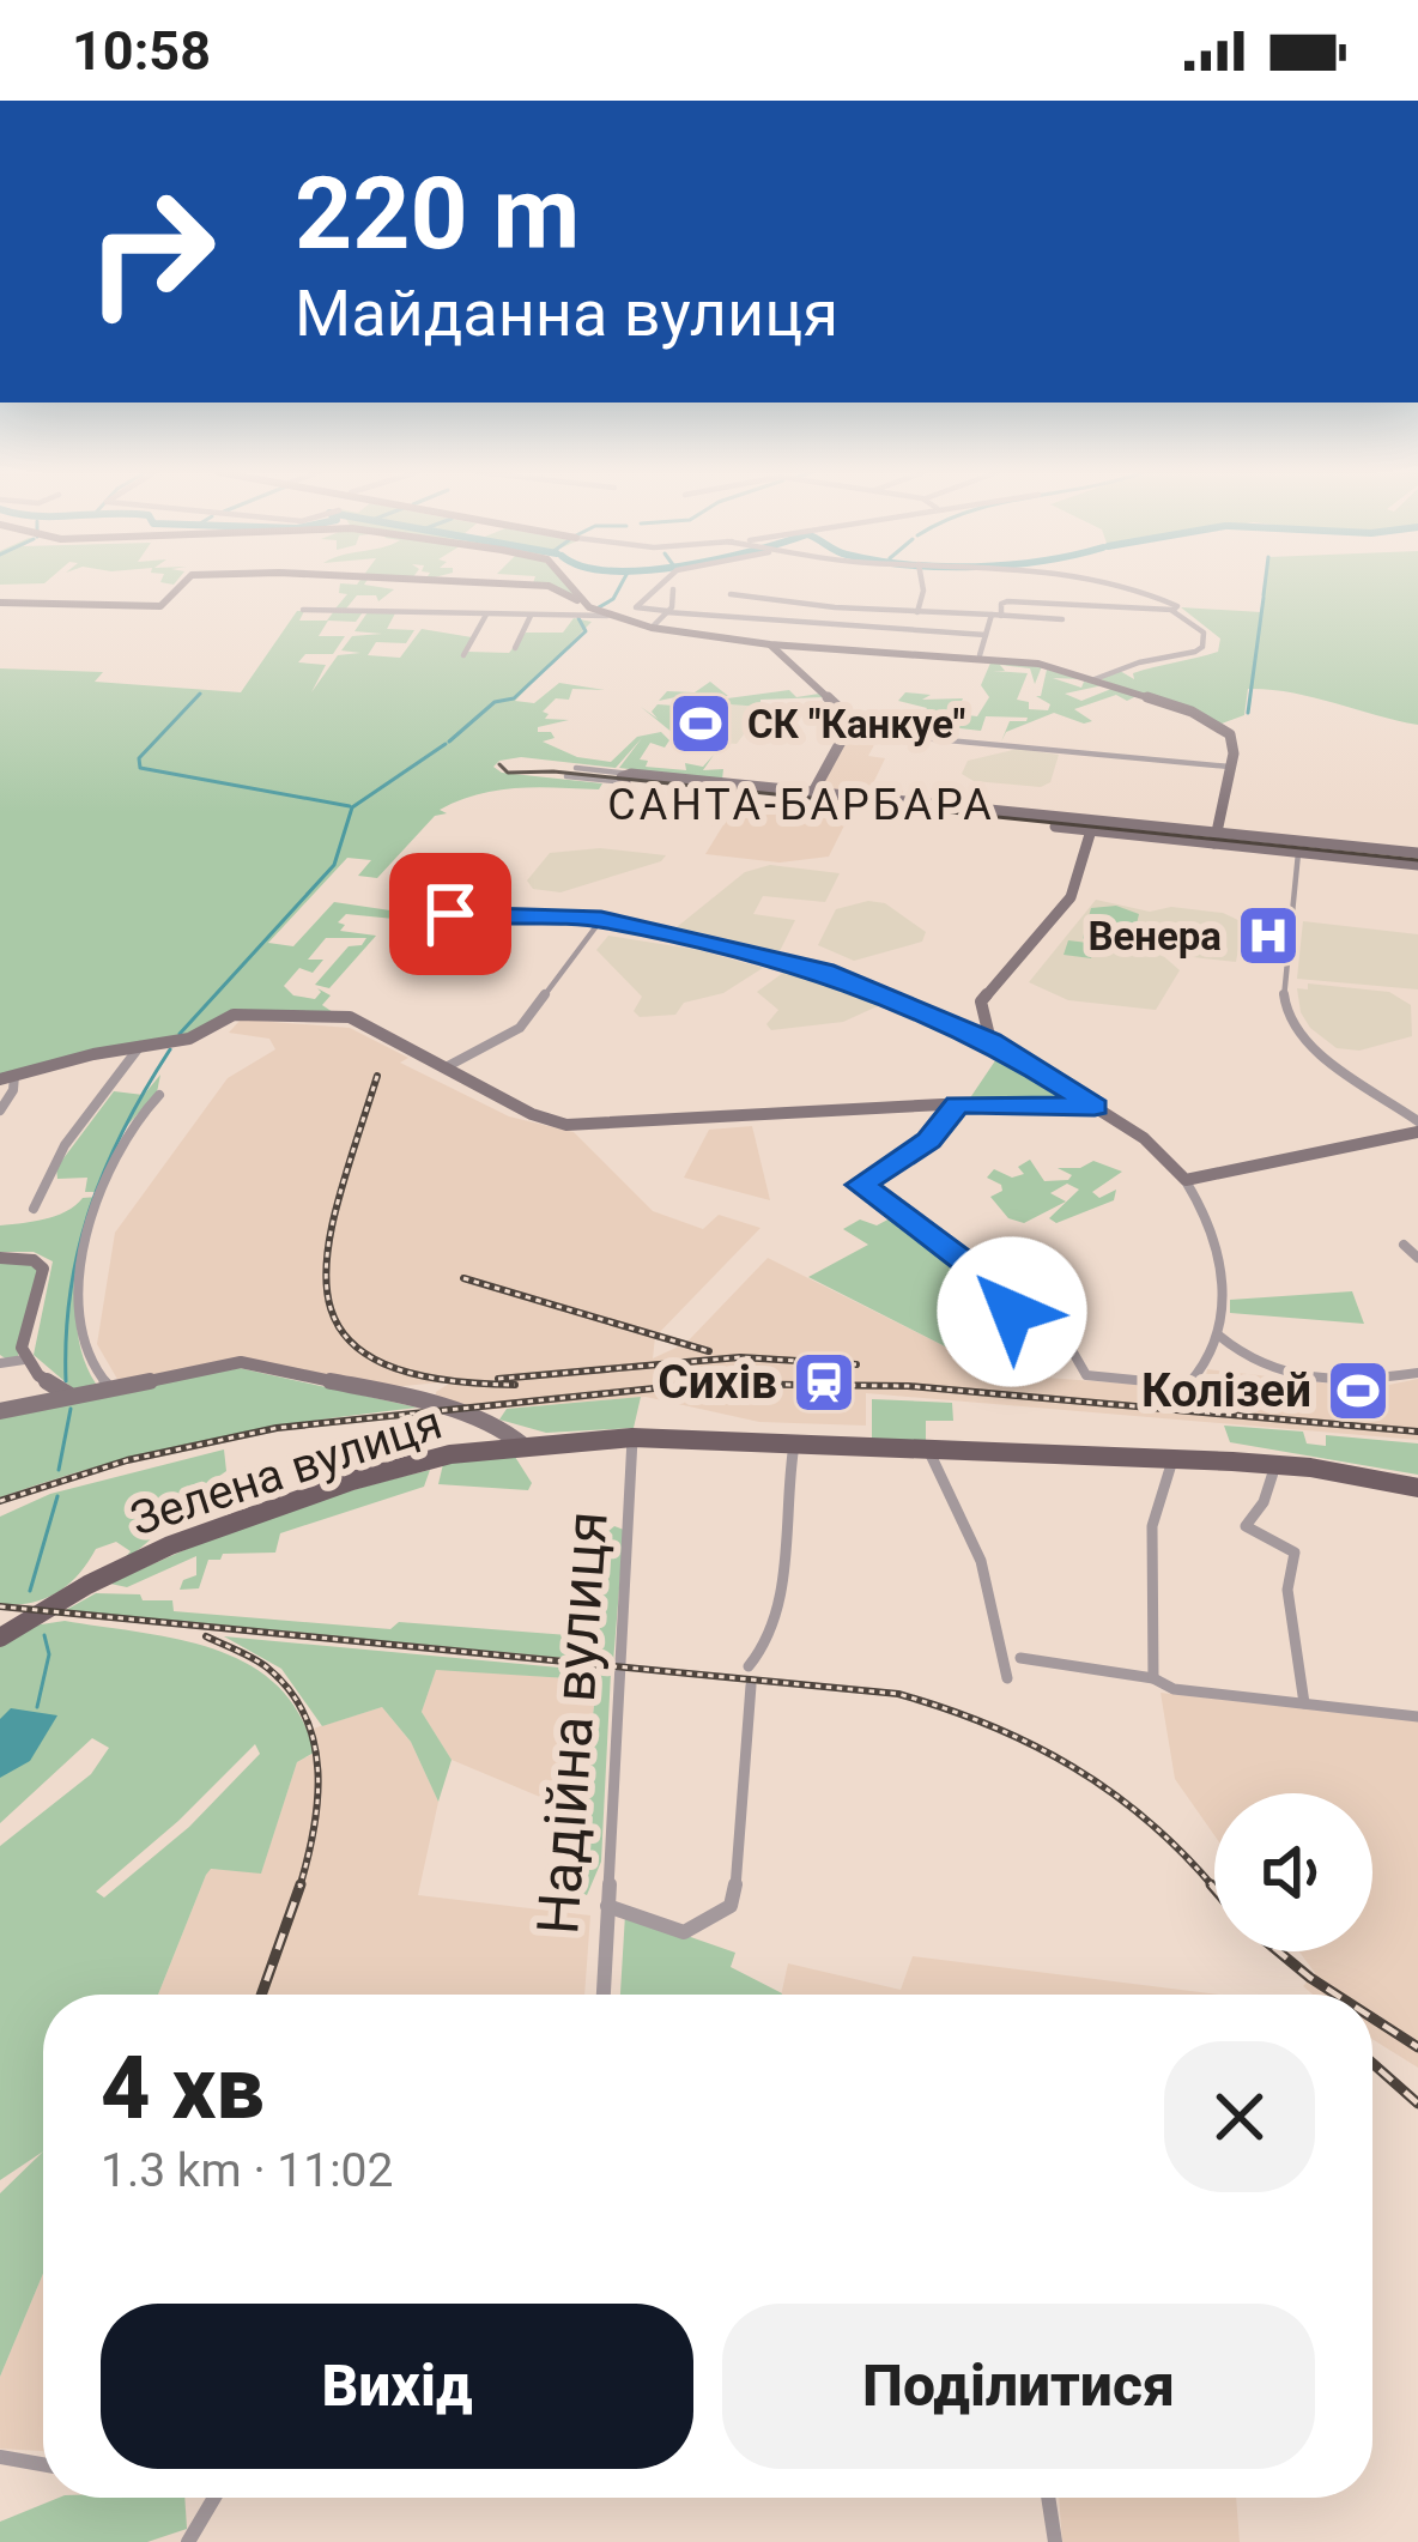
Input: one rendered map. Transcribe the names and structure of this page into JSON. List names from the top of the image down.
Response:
{
  "streets": {
    "main road": ["Зелена вулиця"],
    "street": ["Надійна вулиця"]
  },
  "crossings": [
    ["Зелена вулиця", "Надійна вулиця"]
  ],
  "districts": ["САНТА-БАРБАРА"],
  "places": {
    "sports": ["СК \"Канкуе\"", "Колізей"],
    "hospital": ["Венера"],
    "station": ["Сихів"]
  },
  "page": {
    "status": "10:58",
    "turn": ["220 m", "Майданна вулиця"],
    "heading": ["4 хв", "1.3 km · 11:02"],
    "buttons": ["Вихід", "Поділитися"]
  }
}
